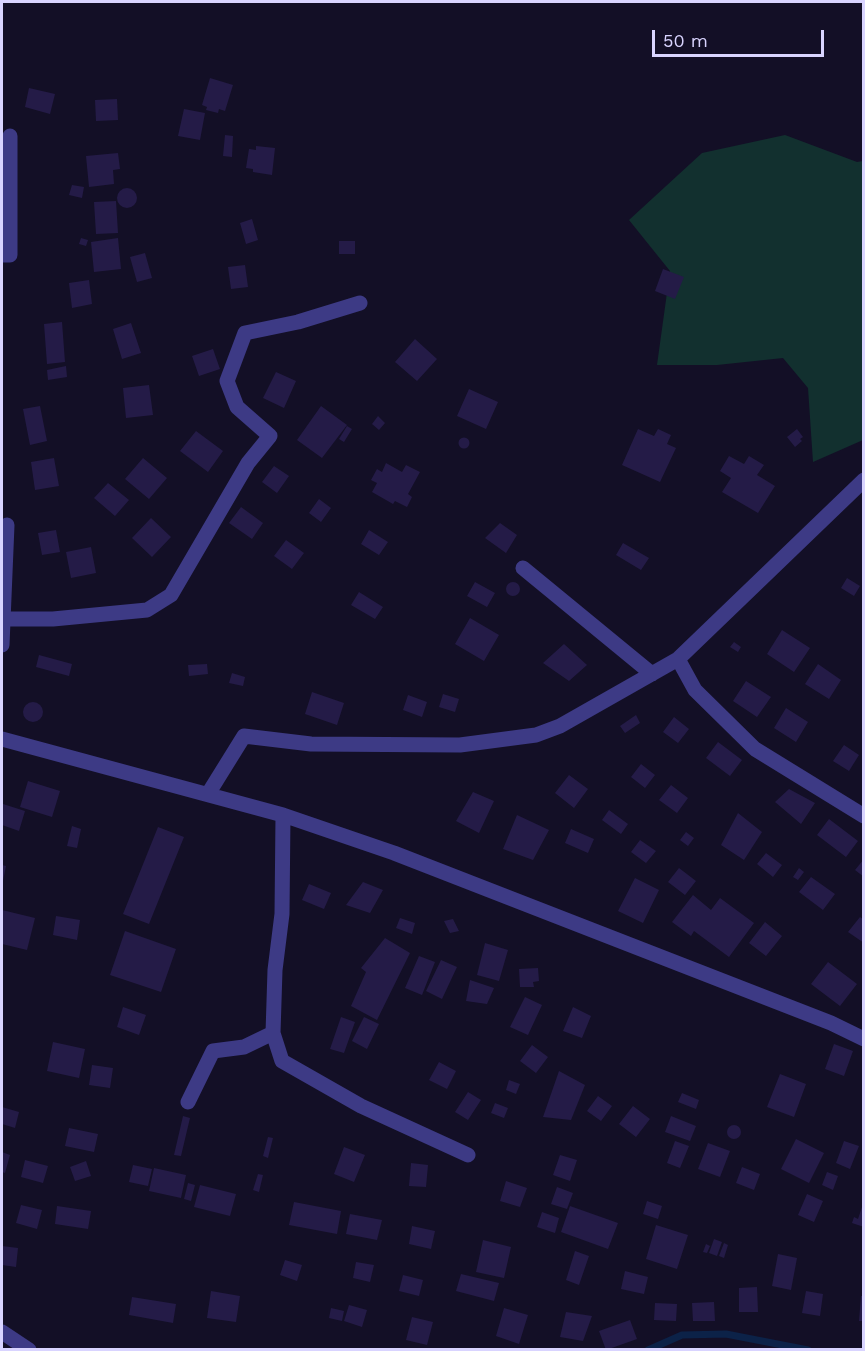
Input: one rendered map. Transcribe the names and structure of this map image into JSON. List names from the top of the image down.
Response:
{
  "scale_bar": "50 m"
}
